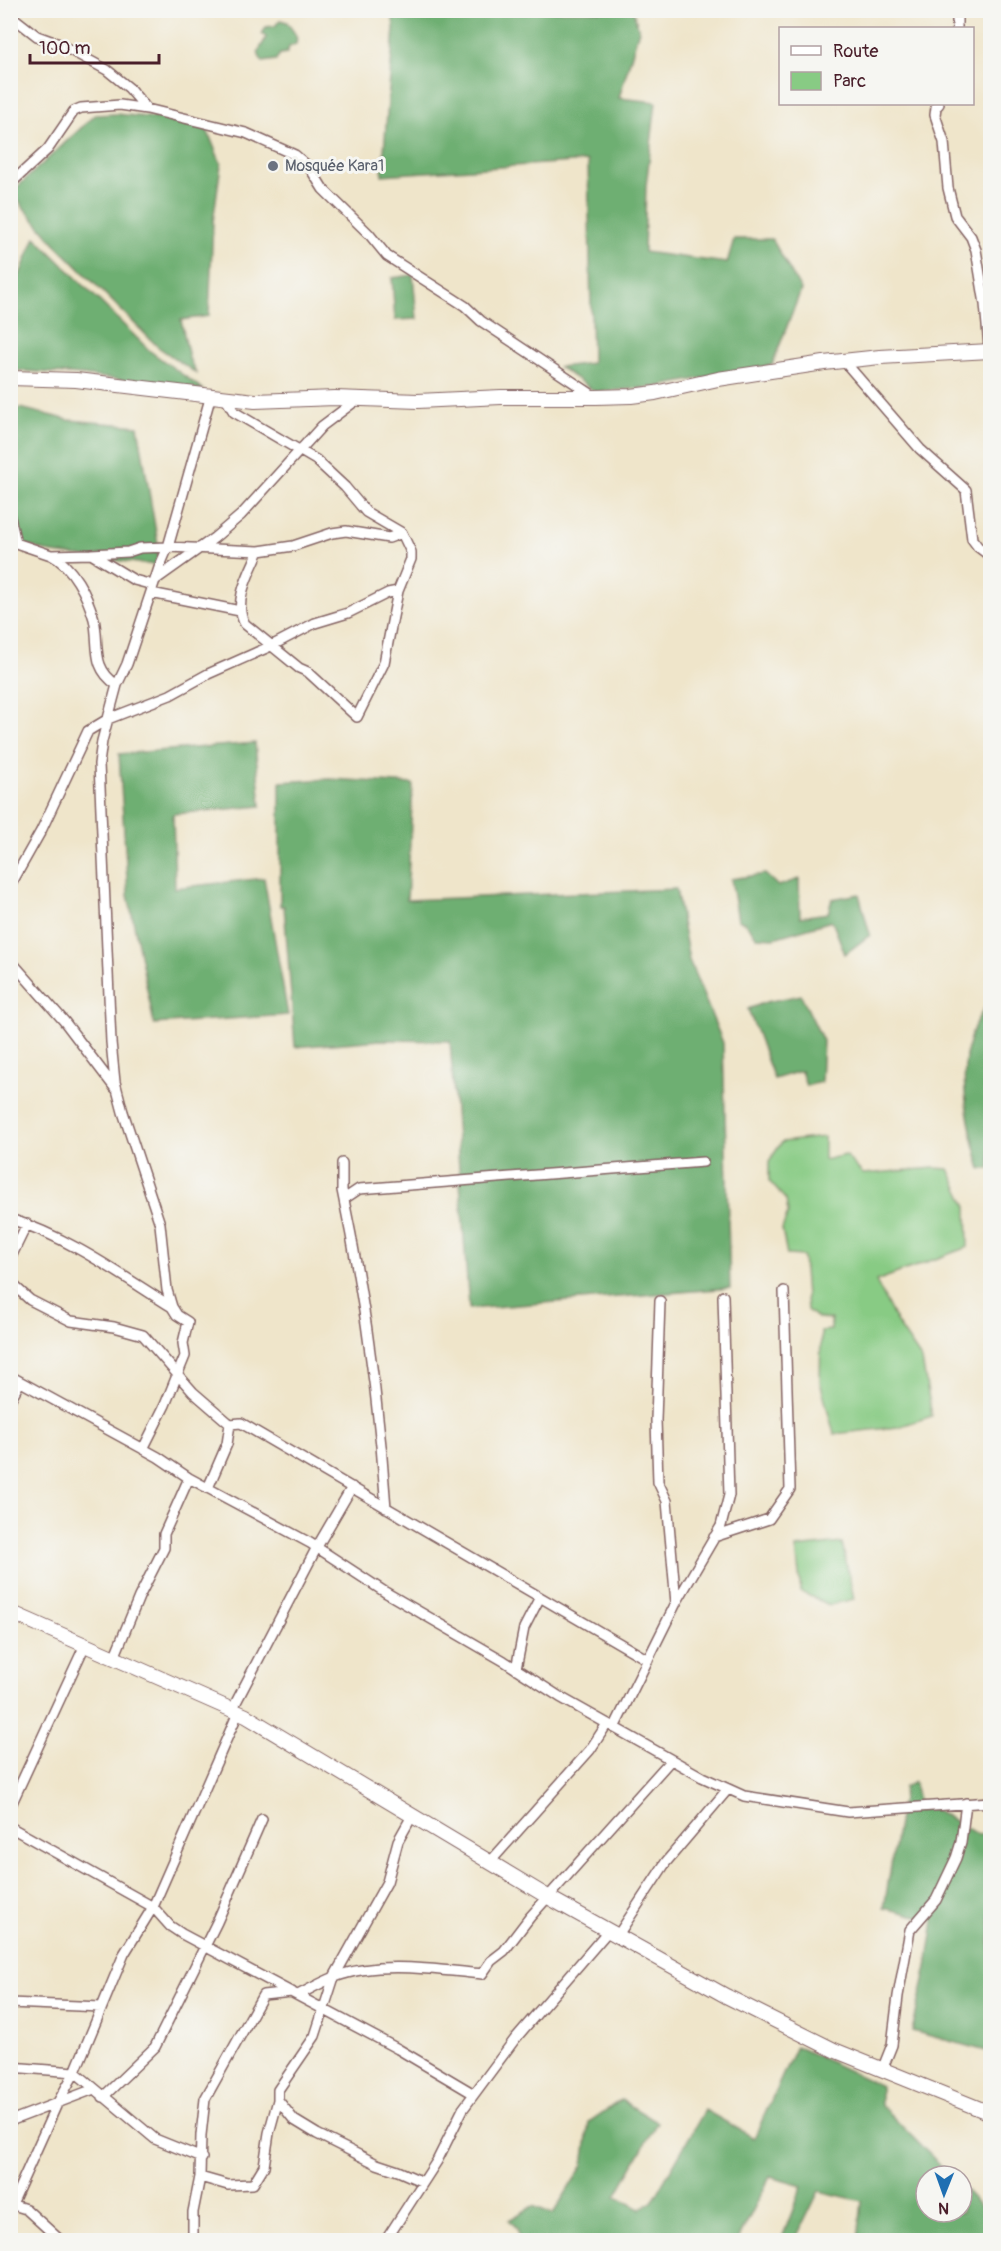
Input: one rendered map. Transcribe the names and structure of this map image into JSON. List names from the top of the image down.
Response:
{
  "places": ["Mosquée Kara1"],
  "legend": ["Route", "Parc"],
  "scale_bar": "100 m",
  "north": "bottom"
}
